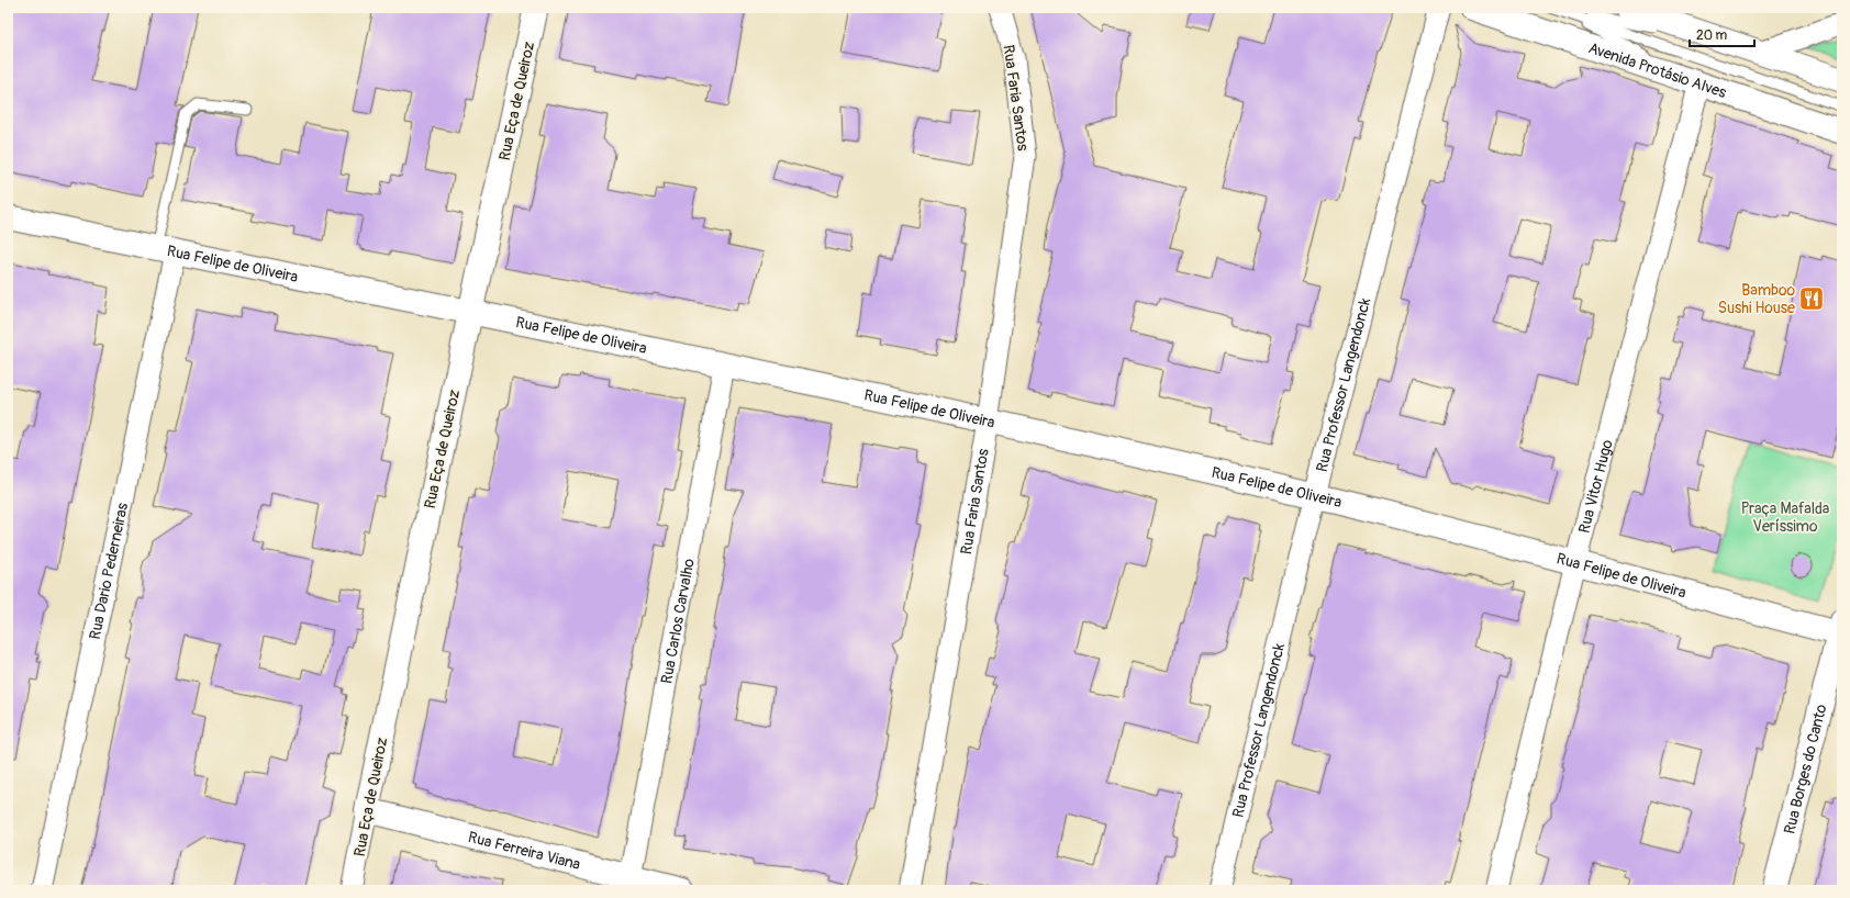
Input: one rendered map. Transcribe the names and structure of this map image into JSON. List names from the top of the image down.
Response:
{
  "streets": {
    "street": [
      "Avenida Protásio Alves",
      "Rua Faria Santos",
      "Rua Eça de Queiroz",
      "Rua Felipe de Oliveira",
      "Rua Professor Langendonck",
      "Rua Vitor Hugo",
      "Rua Dario Pederneiras",
      "Rua Carlos Carvalho",
      "Rua Borges do Canto",
      "Rua Ferreira Viana"
    ]
  },
  "crossings": [
    ["Avenida Protásio Alves", "Rua Vitor Hugo"],
    ["Rua Faria Santos", "Rua Felipe de Oliveira"],
    ["Rua Eça de Queiroz", "Rua Felipe de Oliveira"],
    ["Rua Eça de Queiroz", "Rua Ferreira Viana"],
    ["Rua Felipe de Oliveira", "Rua Professor Langendonck"],
    ["Rua Felipe de Oliveira", "Rua Vitor Hugo"],
    ["Rua Felipe de Oliveira", "Rua Dario Pederneiras"],
    ["Rua Felipe de Oliveira", "Rua Carlos Carvalho"],
    ["Rua Felipe de Oliveira", "Rua Borges do Canto"],
    ["Rua Carlos Carvalho", "Rua Ferreira Viana"]
  ],
  "parks": ["Praça Mafalda Veríssimo"],
  "places": {
    "restaurant": ["Bamboo Sushi House"]
  },
  "scale_bar": "20 m"
}
